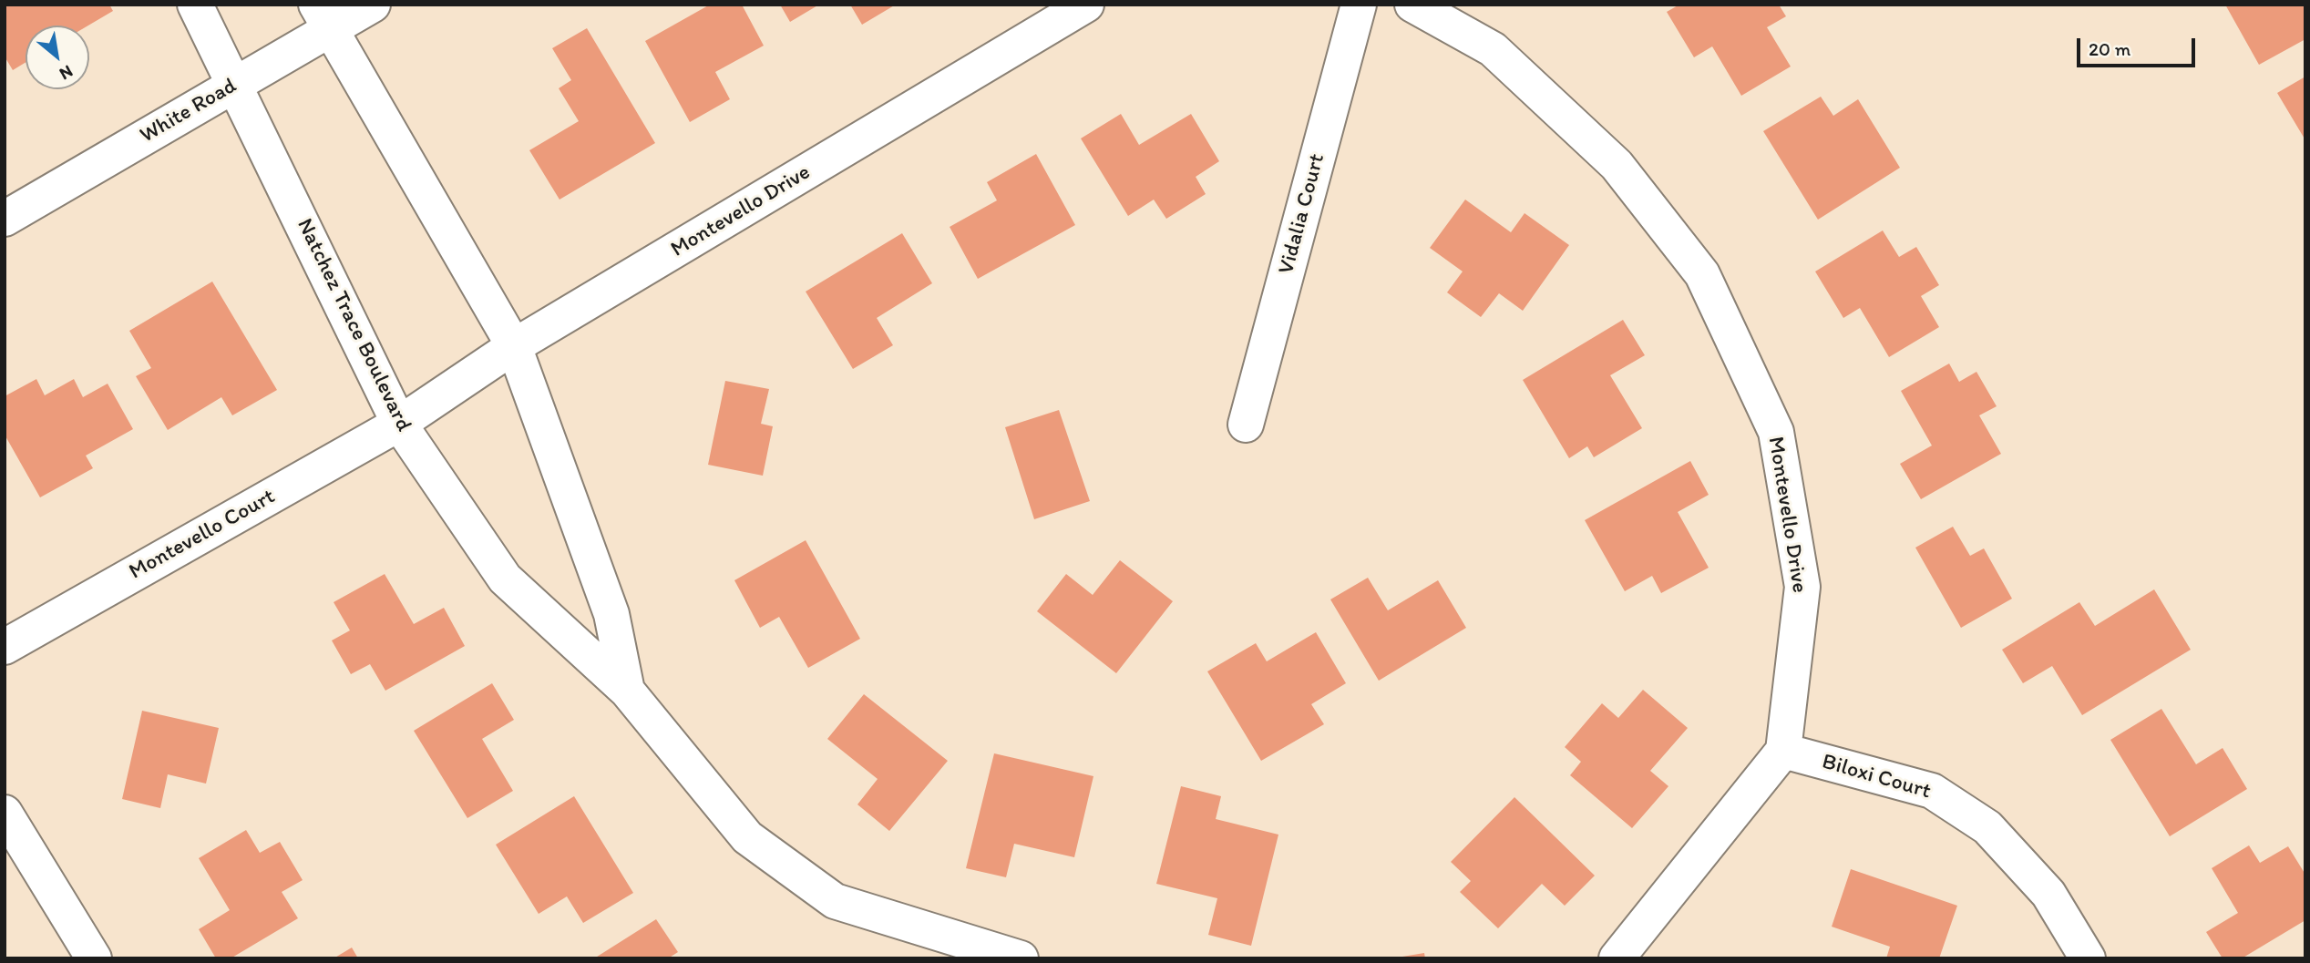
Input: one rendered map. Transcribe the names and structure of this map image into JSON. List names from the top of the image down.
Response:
{
  "streets": {
    "street": [
      "White Road",
      "Montevello Drive",
      "Vidalia Court",
      "Natchez Trace Boulevard",
      "Montevello Court",
      "Biloxi Court"
    ]
  },
  "crossings": [
    ["White Road", "Natchez Trace Boulevard"],
    ["Montevello Drive", "Natchez Trace Boulevard"],
    ["Montevello Drive", "Montevello Court"],
    ["Montevello Drive", "Biloxi Court"],
    ["Natchez Trace Boulevard", "Montevello Court"]
  ],
  "scale_bar": "20 m",
  "north": "bottom right"
}
